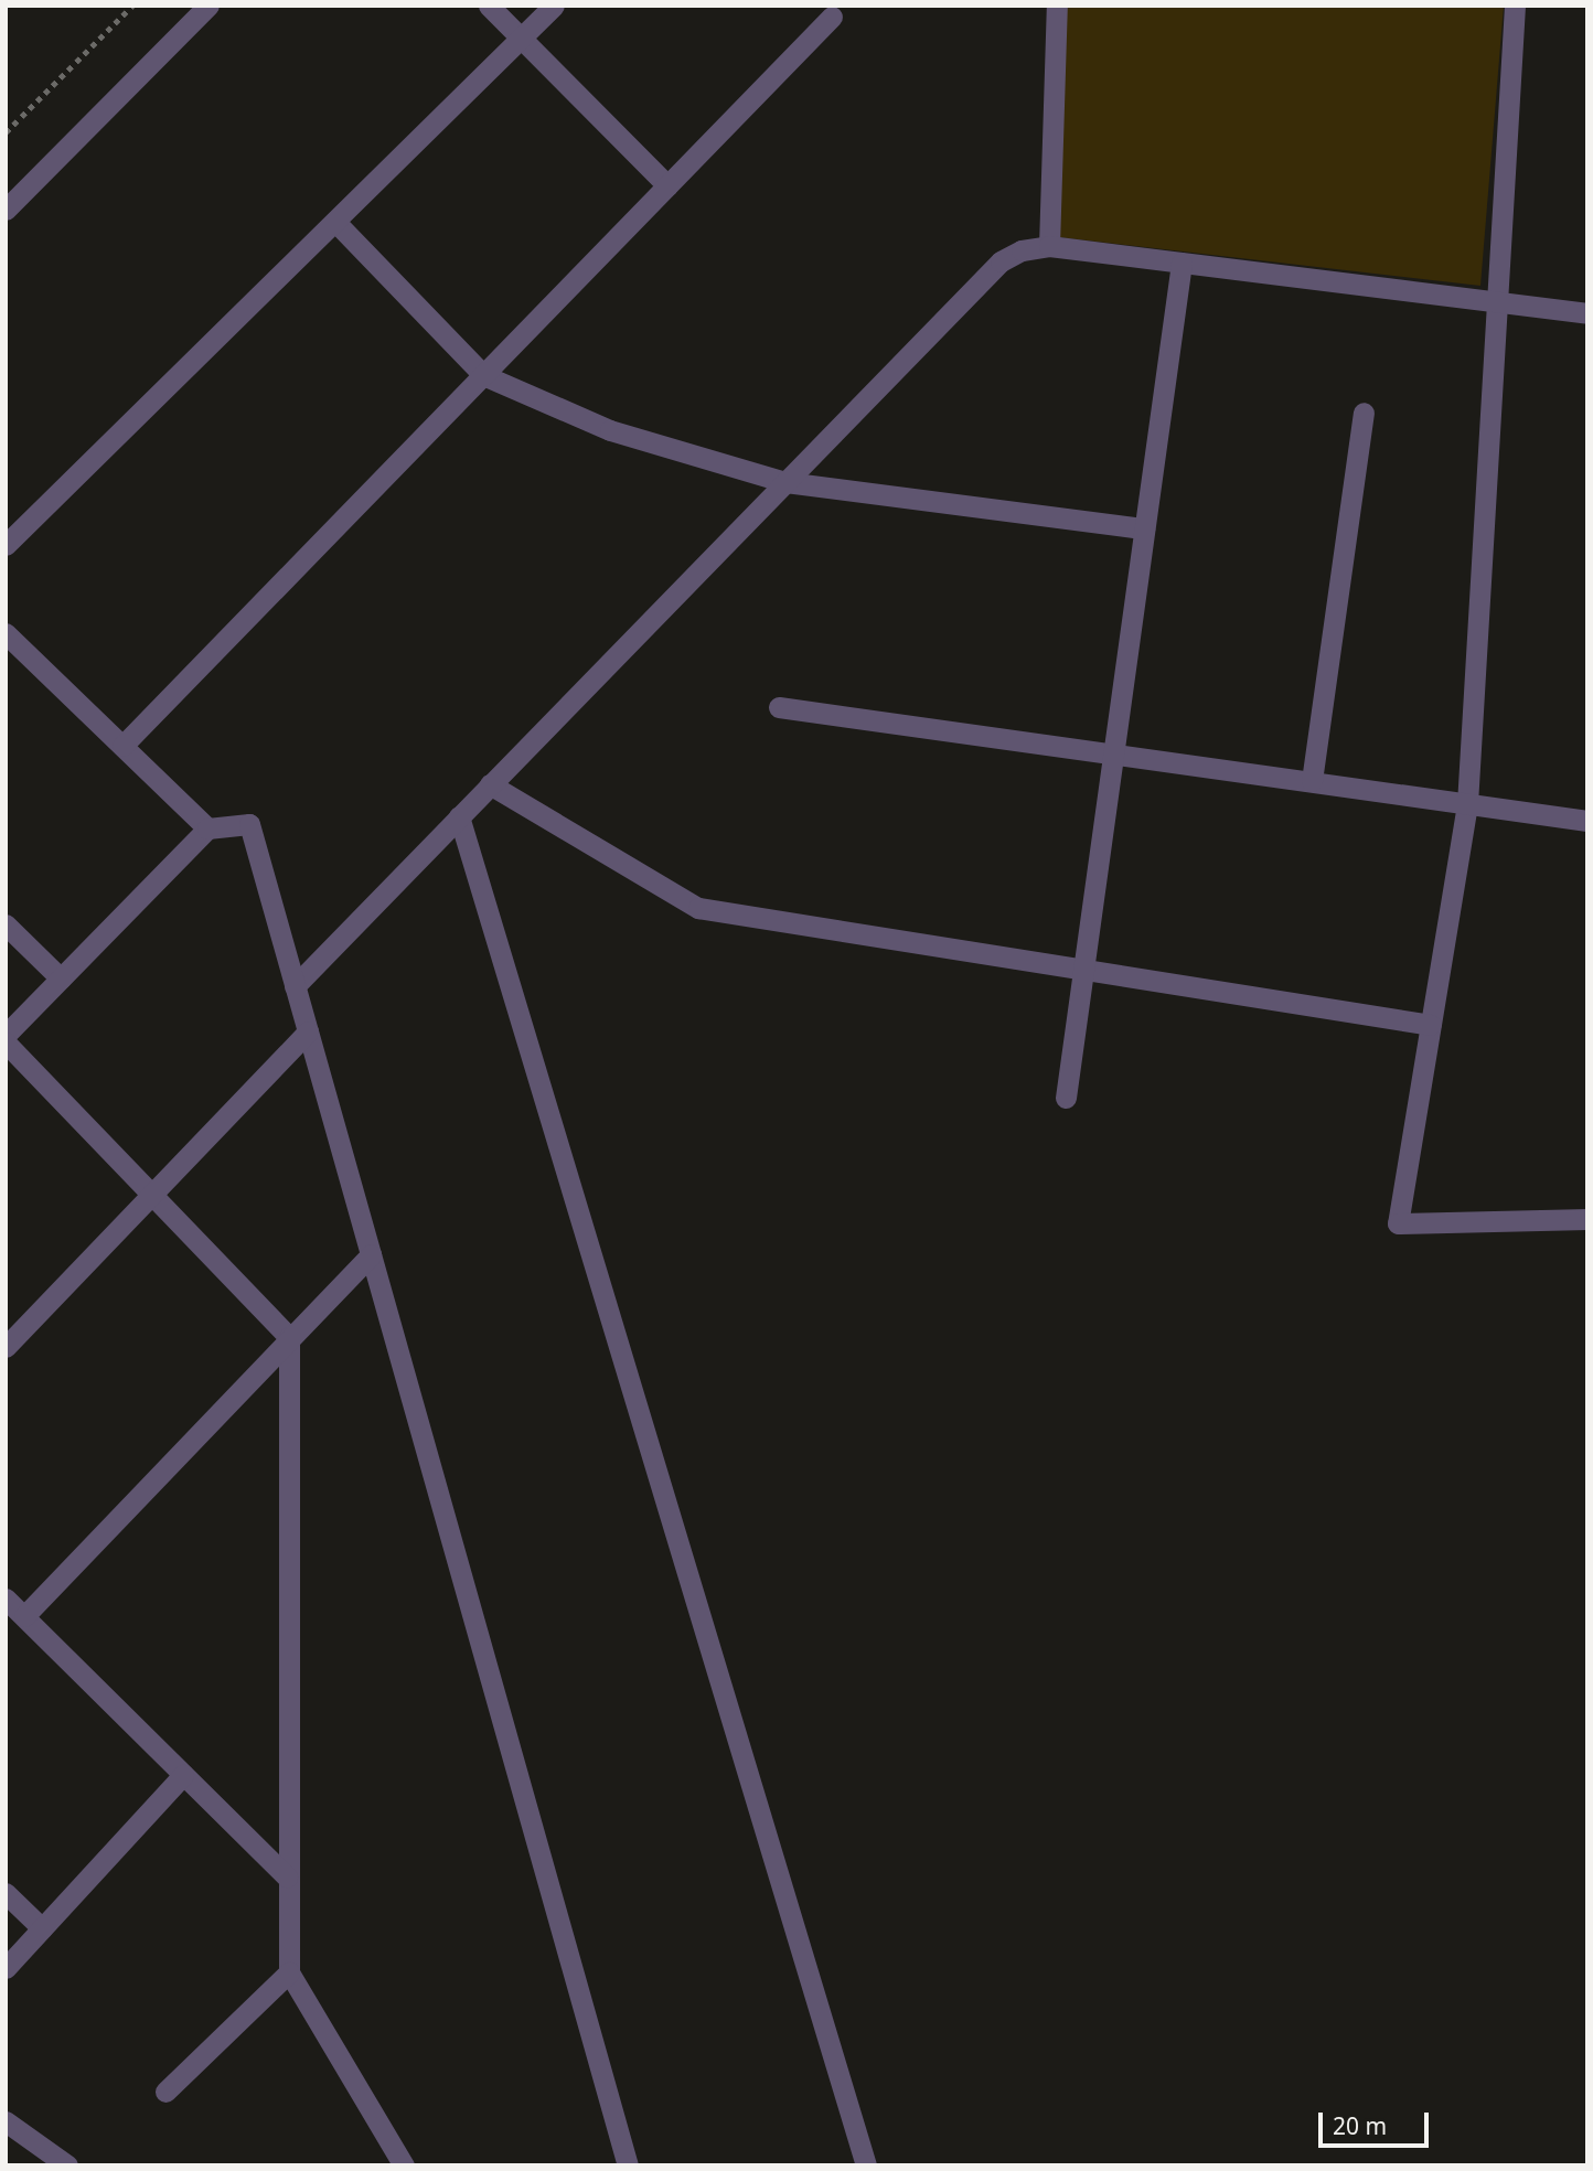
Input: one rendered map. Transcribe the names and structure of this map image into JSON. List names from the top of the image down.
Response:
{
  "scale_bar": "20 m"
}
